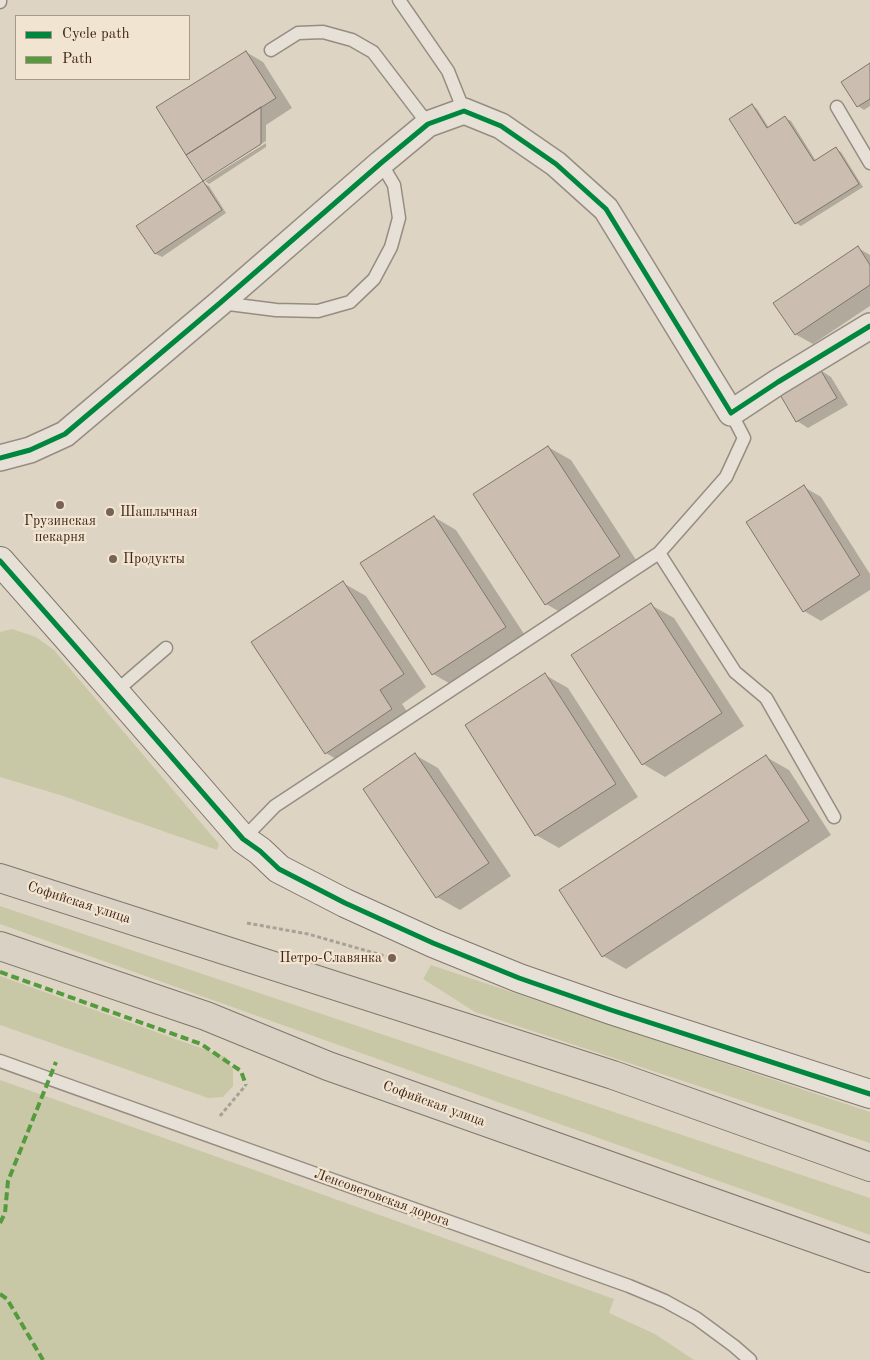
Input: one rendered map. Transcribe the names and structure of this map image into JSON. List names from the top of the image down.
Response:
{
  "streets": {
    "main road": ["Софийская улица"],
    "lane": ["Ленсоветовская дорога"]
  },
  "places": [
    "Грузинская пекарня",
    "Шашлычная",
    "Продукты",
    "Петро-Славянка"
  ],
  "legend": ["Cycle path", "Path"]
}
